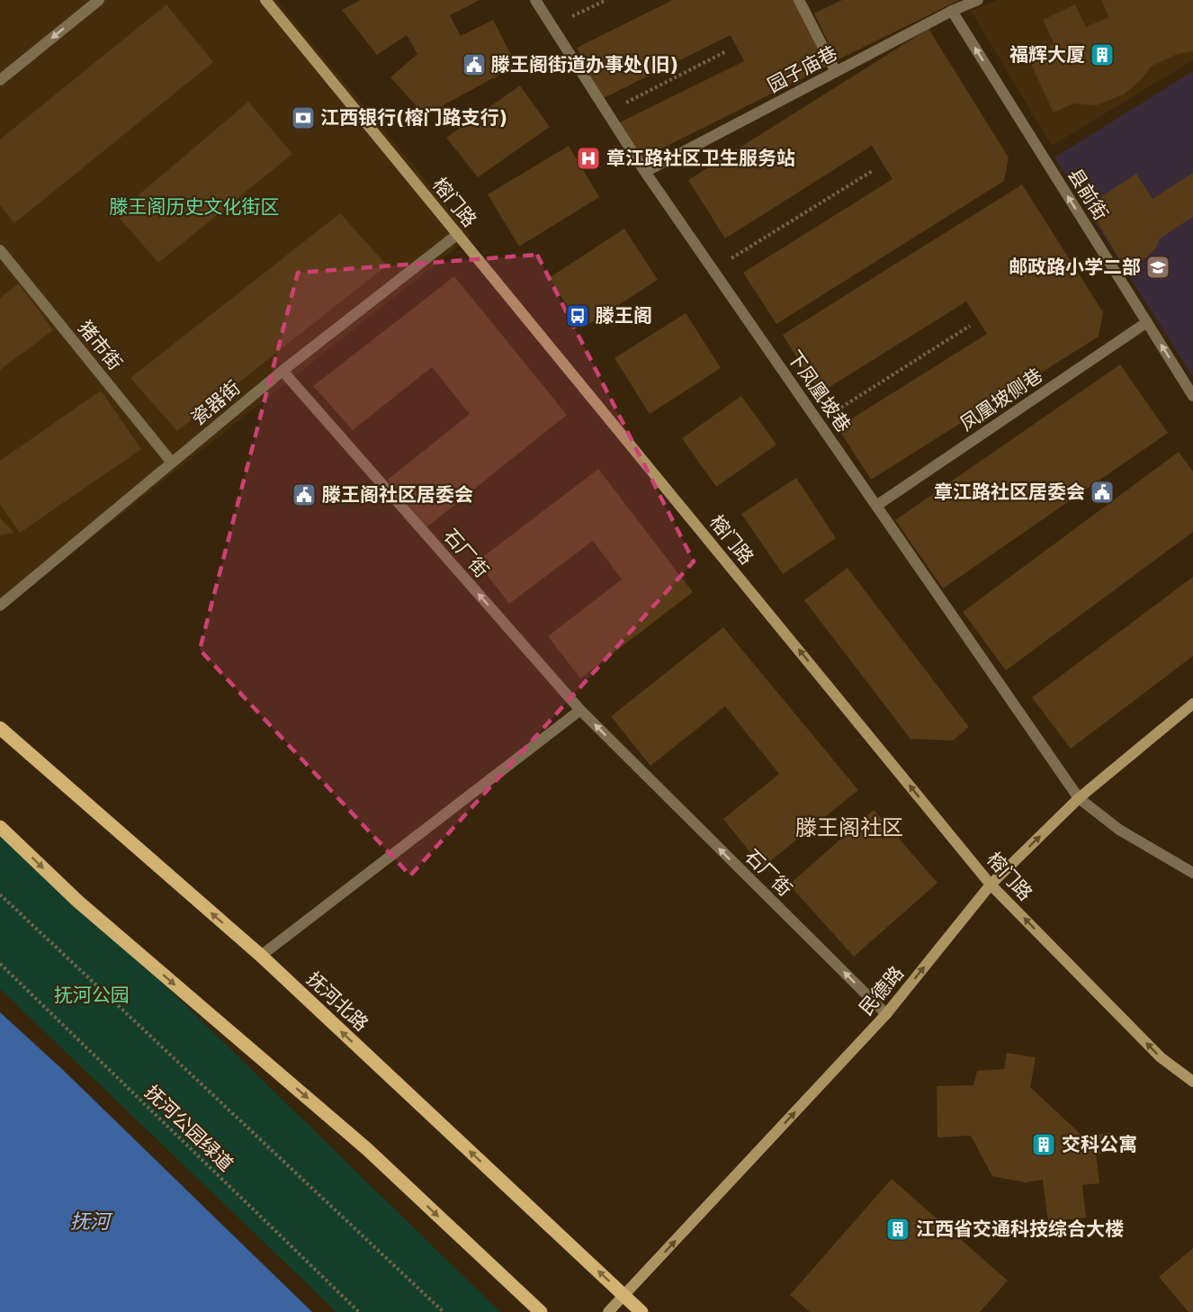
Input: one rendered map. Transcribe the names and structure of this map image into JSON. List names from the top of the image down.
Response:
{
  "streets": {
    "main road": ["抚河北路"],
    "street": ["榕门路", "民德路"],
    "lane": [
      "园子庙巷",
      "县前街",
      "猪市街",
      "下凤凰坡巷",
      "凤凰坡侧巷",
      "瓷器街",
      "石厂街"
    ],
    "path": ["抚河公园绿道"]
  },
  "crossings": [
    ["园子庙巷", "县前街"],
    ["园子庙巷", "下凤凰坡巷"],
    ["县前街", "凤凰坡侧巷"],
    ["榕门路", "瓷器街"],
    ["榕门路", "民德路"],
    ["猪市街", "瓷器街"],
    ["下凤凰坡巷", "凤凰坡侧巷"],
    ["下凤凰坡巷", "民德路"],
    ["瓷器街", "石厂街"],
    ["石厂街", "民德路"],
    ["民德路", "抚河北路"]
  ],
  "one_way": [
    "县前街",
    "榕门路",
    "石厂街",
    "民德路"
  ],
  "districts": ["滕王阁社区"],
  "water": ["抚河"],
  "parks": ["滕王阁历史文化街区", "抚河公园"],
  "places": {
    "building": ["福辉大厦", "交科公寓", "江西省交通科技综合大楼"],
    "public building": ["滕王阁街道办事处(旧)", "章江路社区居委会", "滕王阁社区居委会"],
    "bank": ["江西银行(榕门路支行)"],
    "hospital": ["章江路社区卫生服务站"],
    "school or university": ["邮政路小学二部"],
    "bus stop": ["滕王阁"]
  }
}
